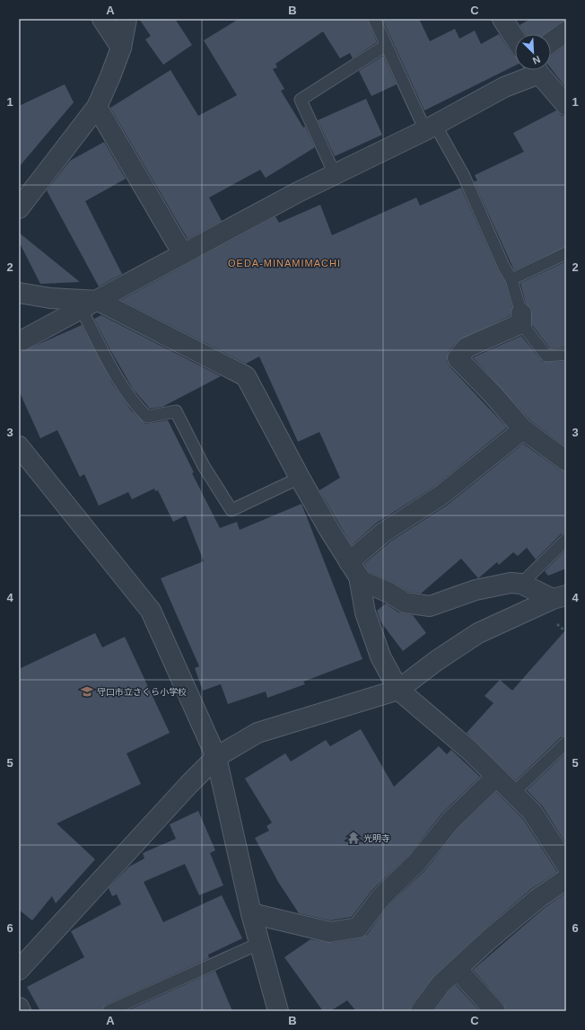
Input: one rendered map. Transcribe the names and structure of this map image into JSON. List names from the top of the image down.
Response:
{
  "districts": ["OEDA-MINAMIMACHI"],
  "places": {
    "school or university": ["守口市立さくら小学校"],
    "temple": ["光明寺"]
  },
  "north": "bottom right",
  "grid": {
    "columns": ["A", "B", "C"],
    "rows": [
      "1",
      "2",
      "3",
      "4",
      "5",
      "6"
    ]
  }
}
